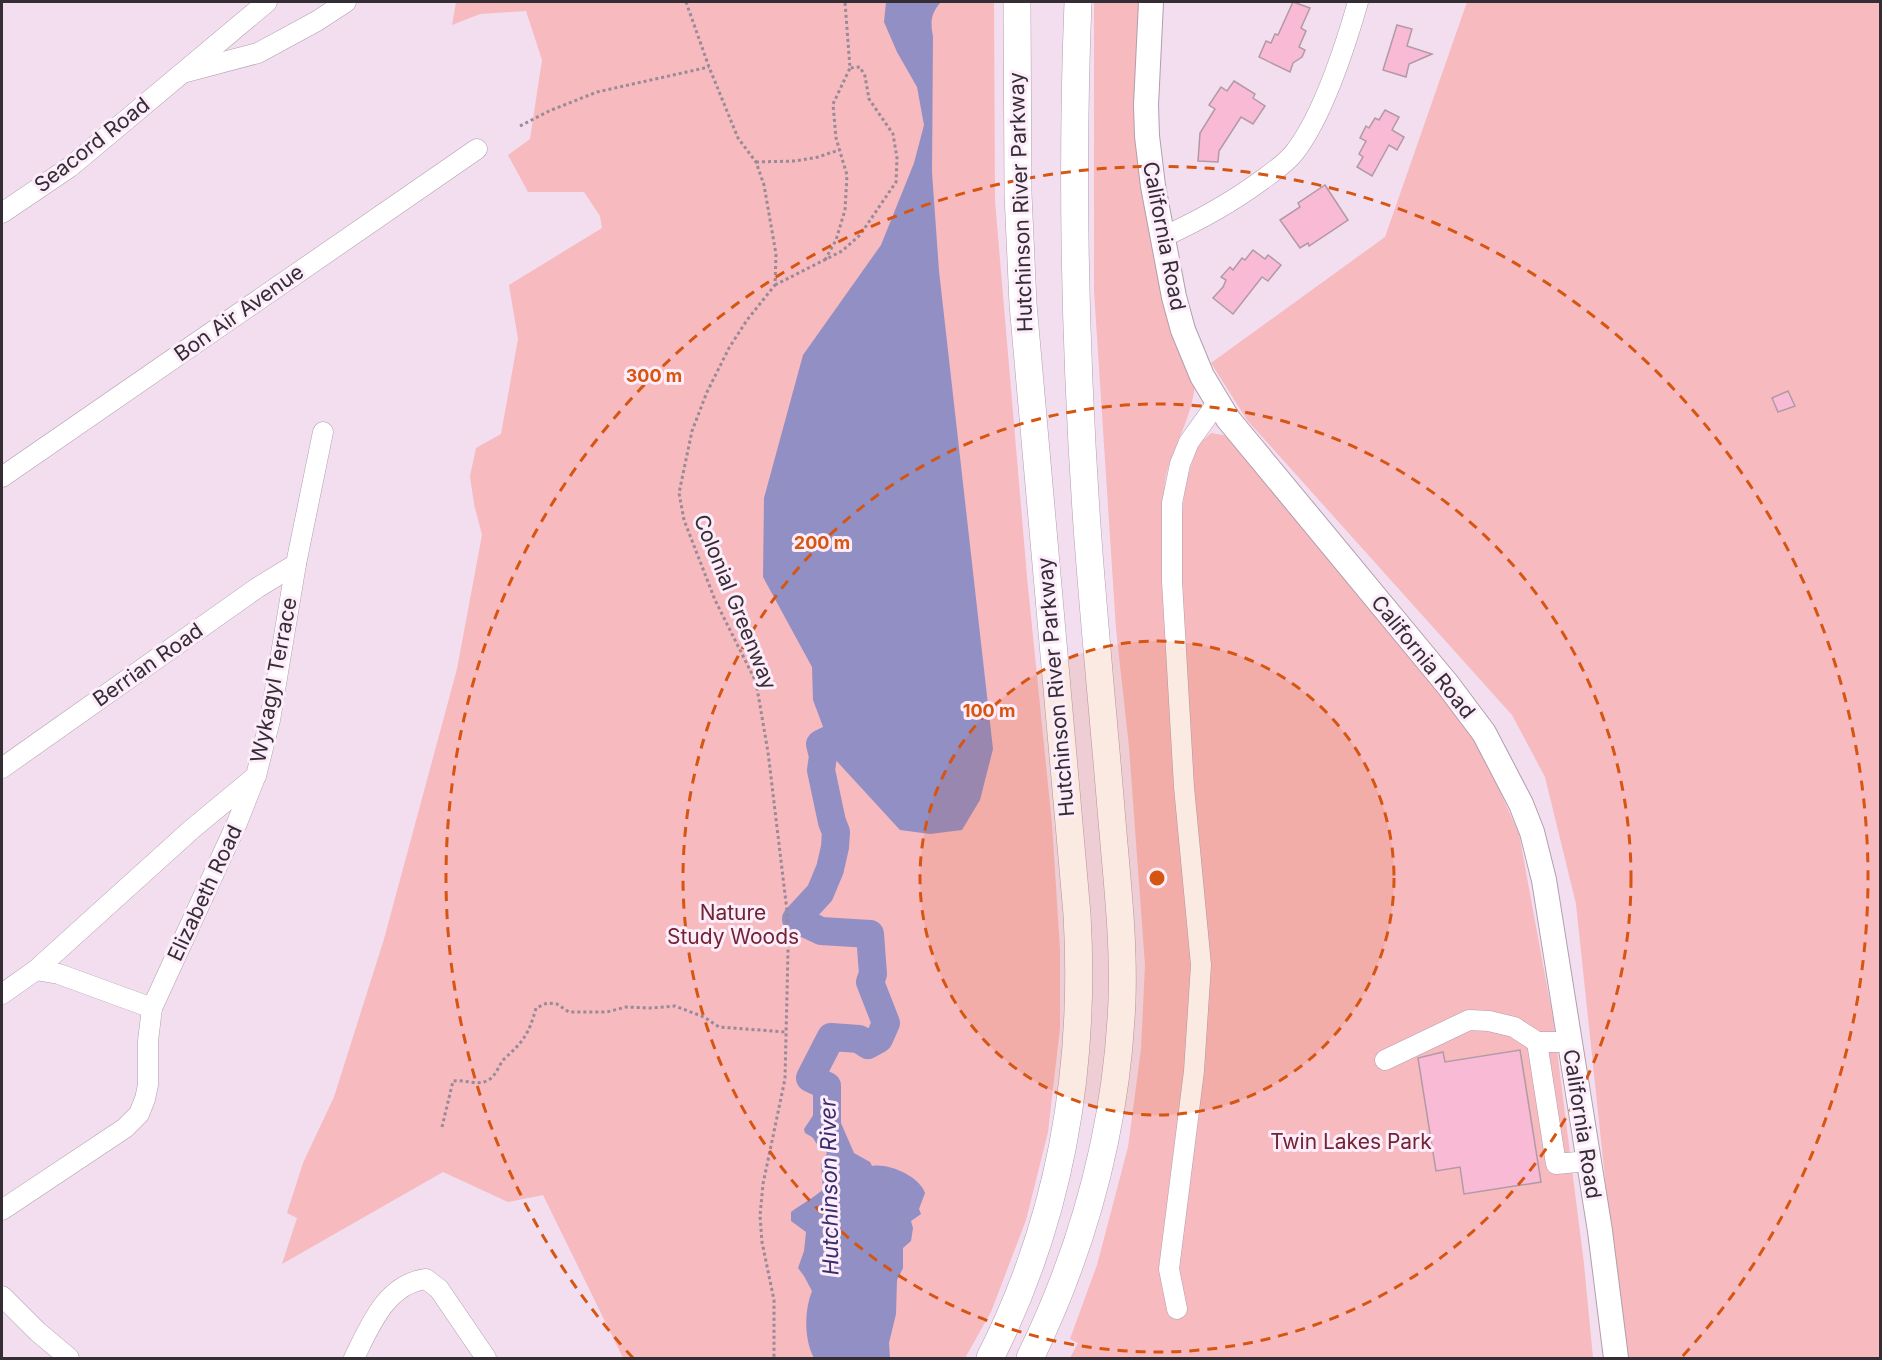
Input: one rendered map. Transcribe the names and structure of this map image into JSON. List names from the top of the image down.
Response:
{
  "streets": {
    "highway": ["Hutchinson River Parkway"],
    "main road": ["California Road"],
    "street": [
      "Seacord Road",
      "Bon Air Avenue",
      "Berrian Road",
      "Wykagyl Terrace",
      "Elizabeth Road"
    ],
    "path": ["Colonial Greenway"]
  },
  "crossings": [
    ["Berrian Road", "Wykagyl Terrace"],
    ["Wykagyl Terrace", "Elizabeth Road"]
  ],
  "water": ["Hutchinson River"],
  "parks": ["Nature Study Woods", "Twin Lakes Park"],
  "rings": ["300 m", "200 m", "100 m"]
}
